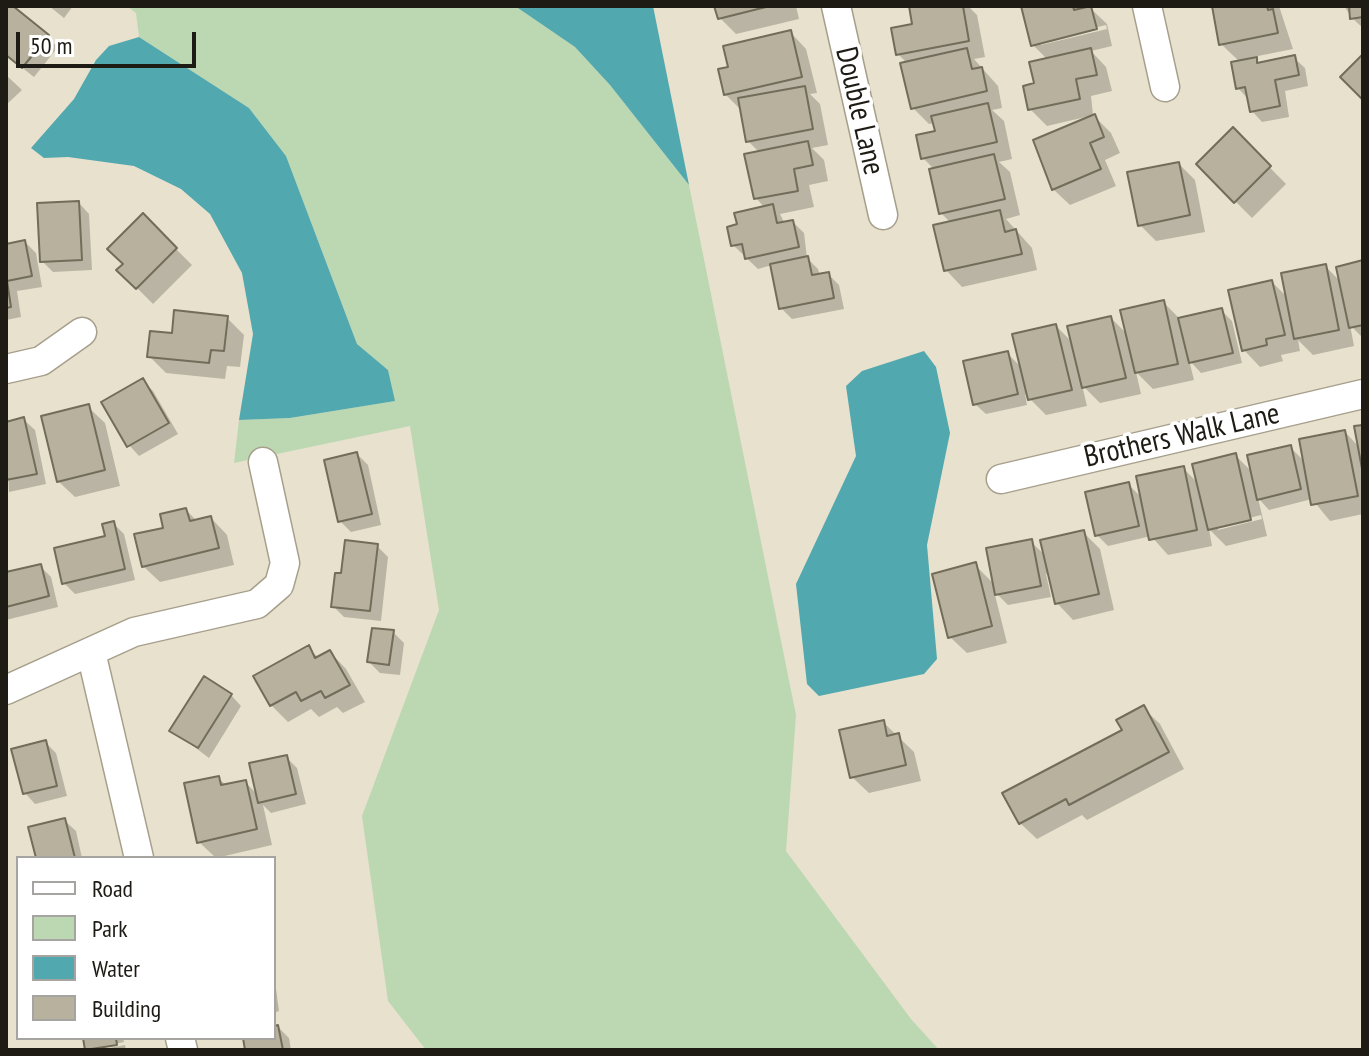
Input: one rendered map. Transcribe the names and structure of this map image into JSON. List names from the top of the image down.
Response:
{
  "streets": {
    "street": ["Double Lane", "Brothers Walk Lane"]
  },
  "legend": [
    "Road",
    "Park",
    "Water",
    "Building"
  ],
  "scale_bar": "50 m"
}
